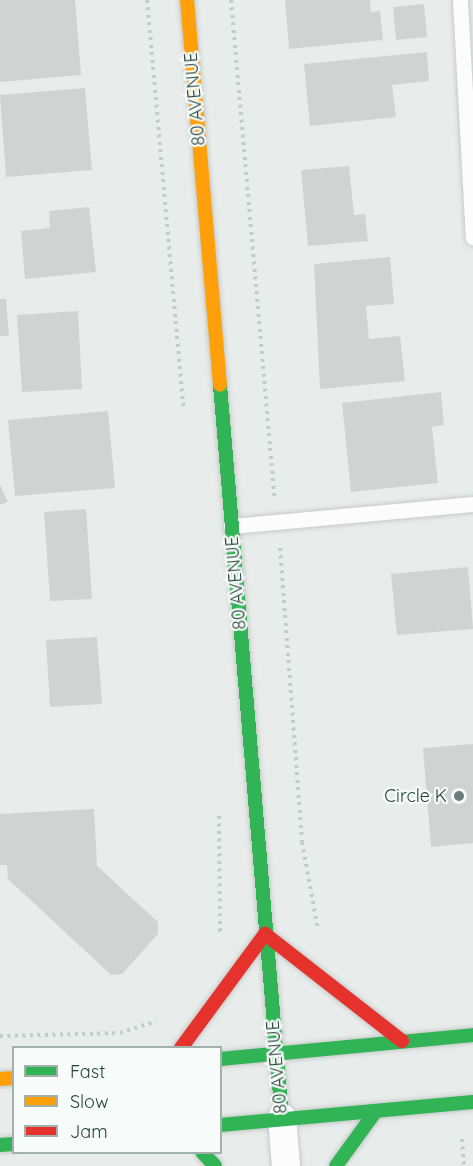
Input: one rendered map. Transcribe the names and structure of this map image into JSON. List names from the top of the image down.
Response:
{
  "streets": {
    "main road": ["80 AVENUE"]
  },
  "places": ["Circle K"],
  "legend": ["Fast", "Slow", "Jam"]
}
